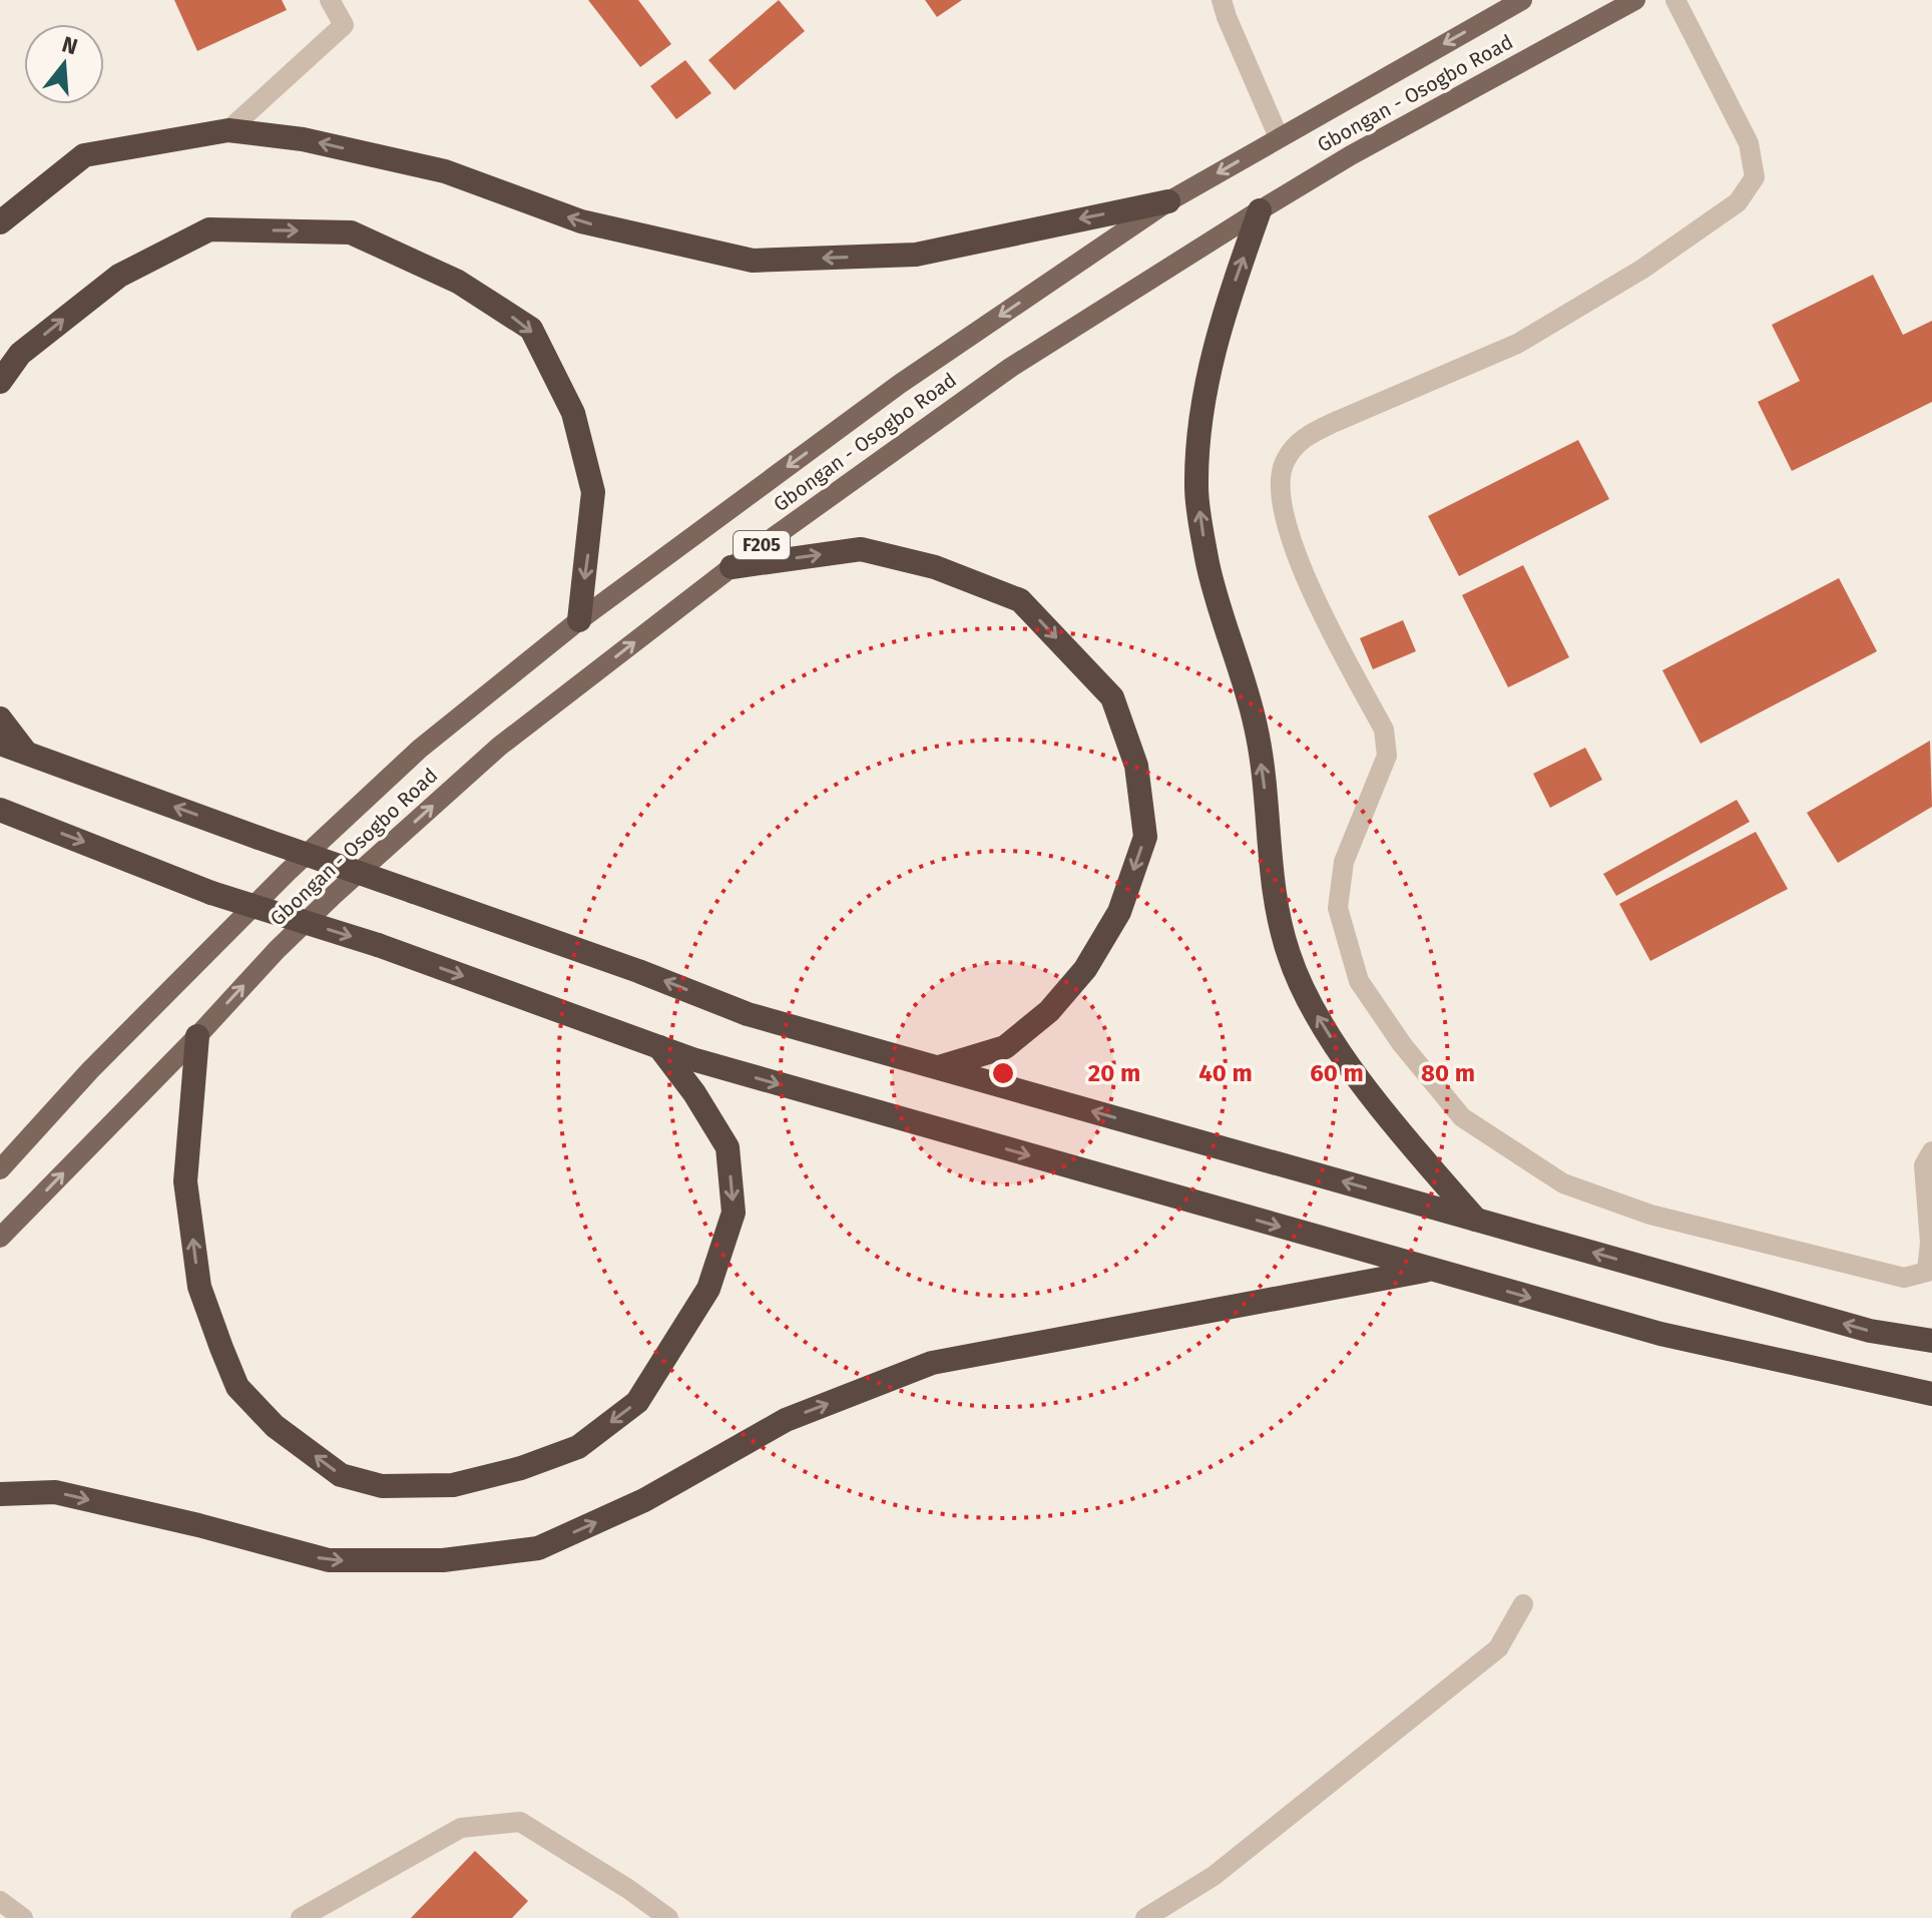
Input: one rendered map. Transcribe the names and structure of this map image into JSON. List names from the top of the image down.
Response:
{
  "streets": {
    "main road": ["Gbongan - Osogbo Road", "F205"]
  },
  "north": "top",
  "rings": [
    "20 m",
    "40 m",
    "60 m",
    "80 m"
  ]
}
